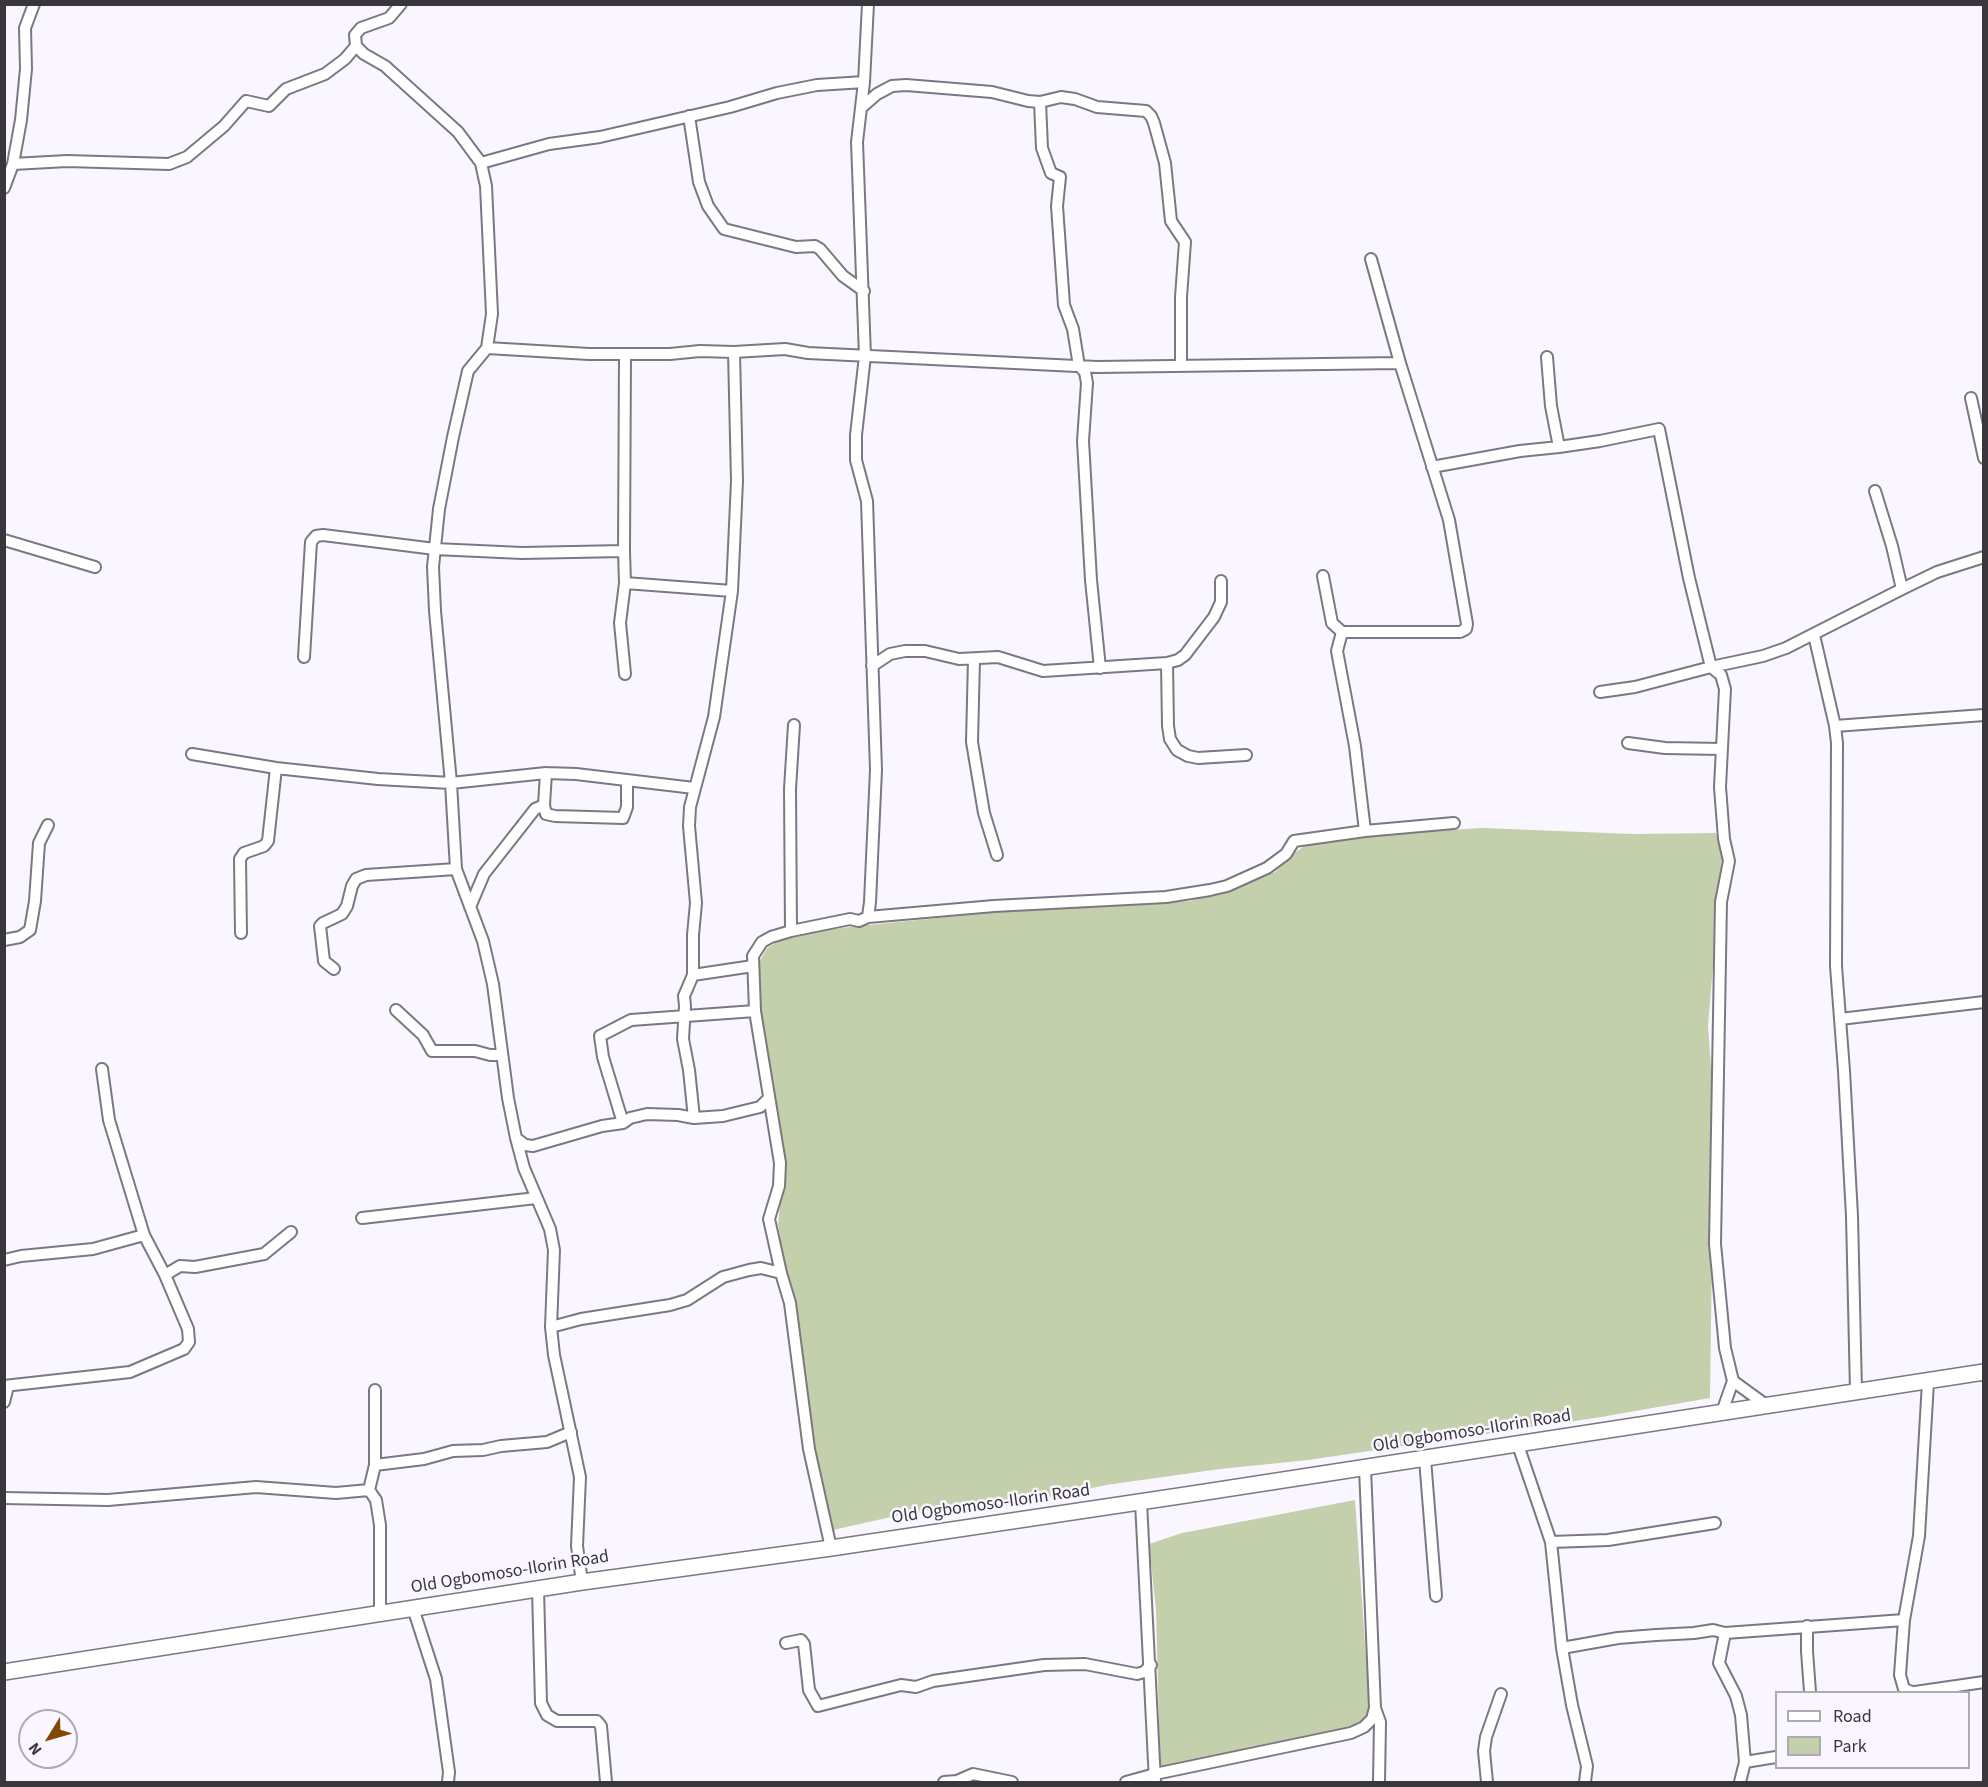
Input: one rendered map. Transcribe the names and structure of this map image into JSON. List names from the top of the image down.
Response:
{
  "streets": {
    "highway": ["Old Ogbomoso-Ilorin Road"]
  },
  "legend": ["Road", "Park"],
  "north": "bottom left"
}
